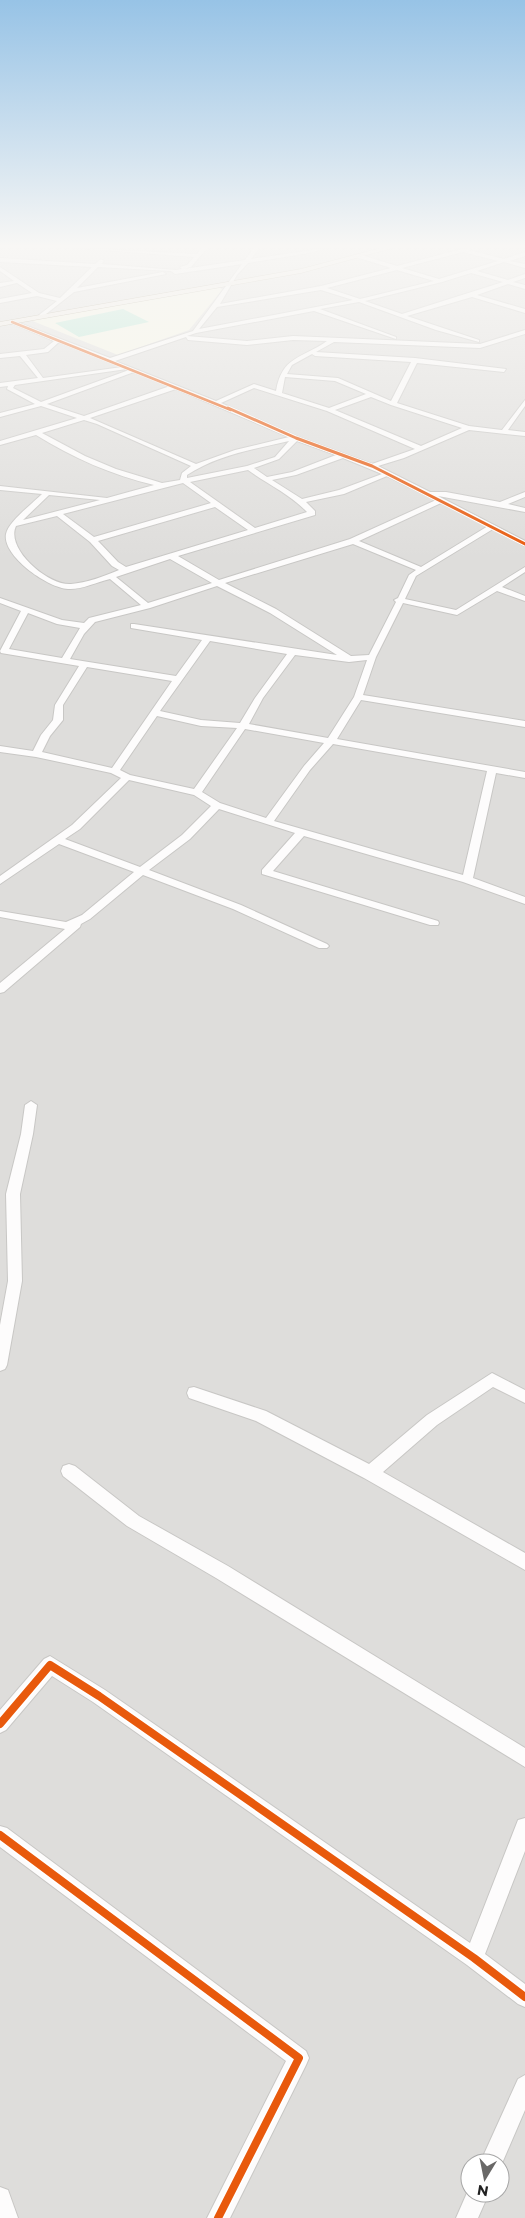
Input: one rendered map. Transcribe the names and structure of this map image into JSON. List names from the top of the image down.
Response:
{
  "north": "bottom"
}
